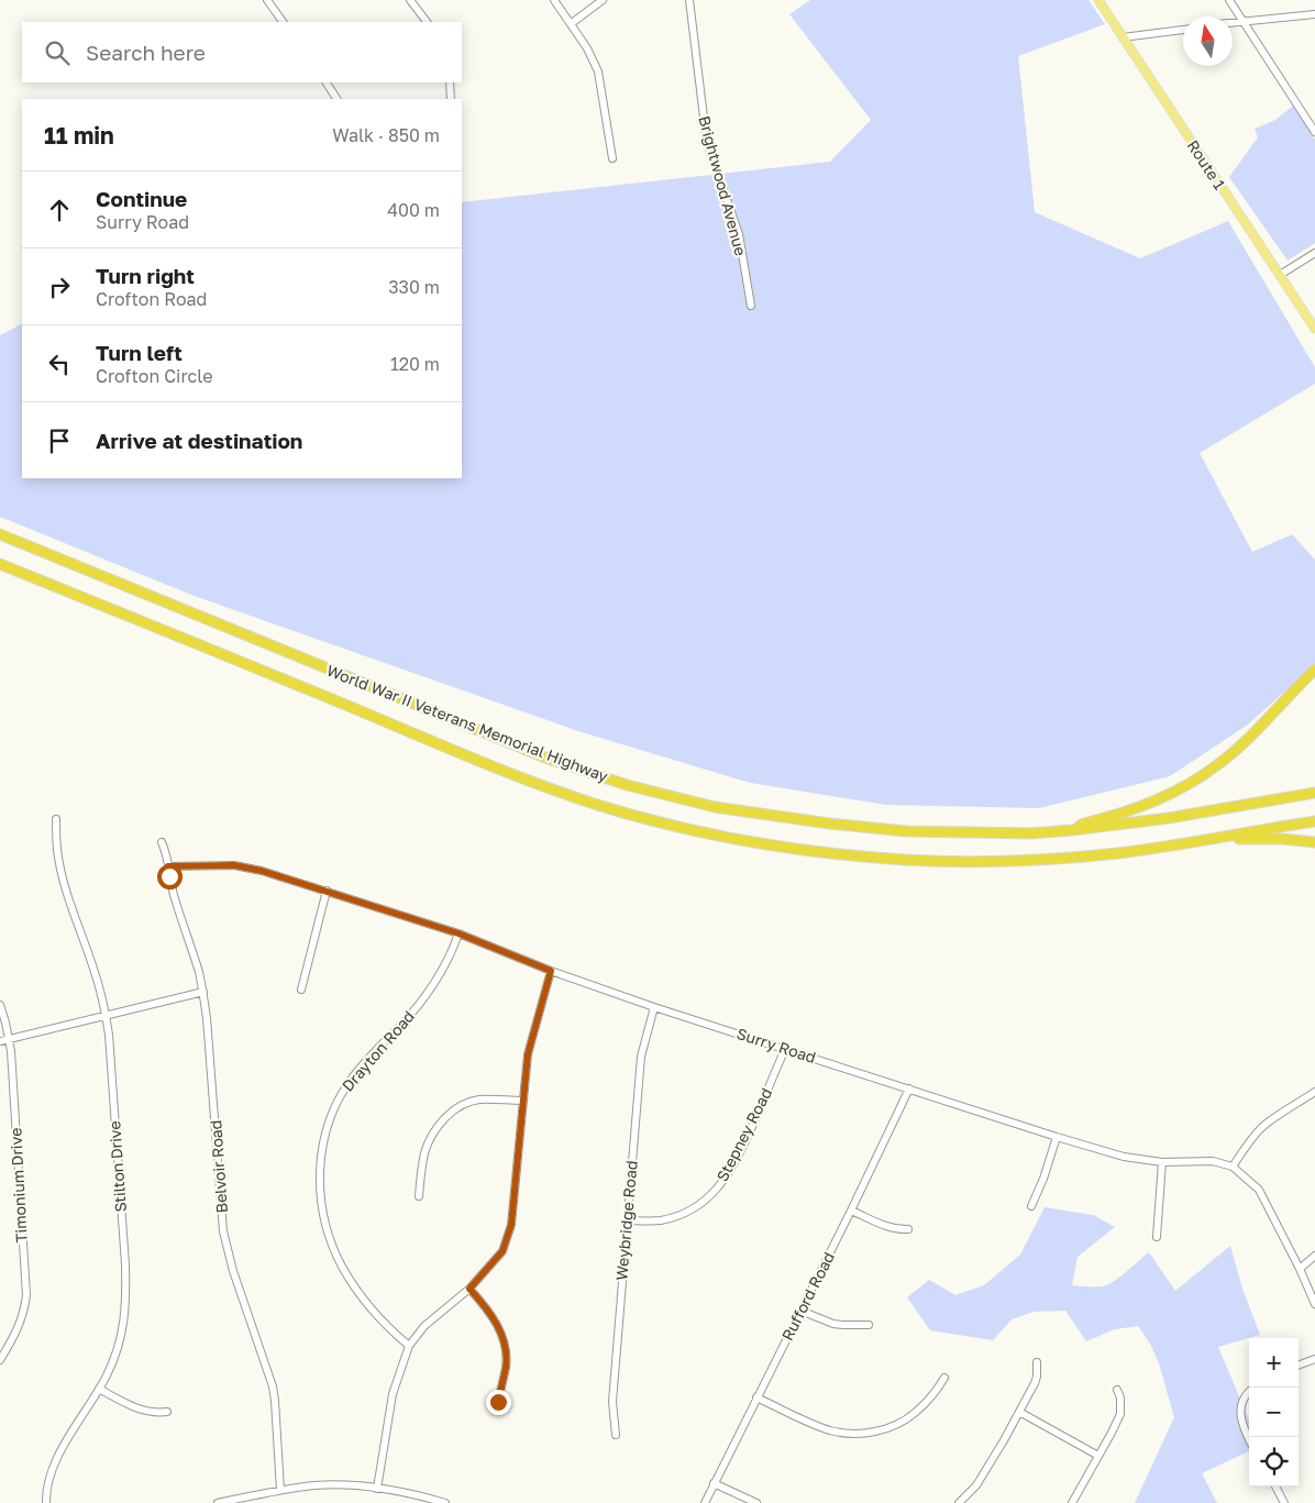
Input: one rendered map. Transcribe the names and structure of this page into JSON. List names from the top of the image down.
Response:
{
  "streets": {
    "highway": ["World War II Veterans Memorial Highway"],
    "main road": ["Route 1"],
    "street": [
      "Brightwood Avenue",
      "Surry Road",
      "Drayton Road",
      "Stepney Road",
      "Stilton Drive",
      "Belvoir Road",
      "Timonium Drive",
      "Weybridge Road",
      "Rufford Road"
    ]
  },
  "crossings": [
    ["Surry Road", "Drayton Road"],
    ["Surry Road", "Stepney Road"],
    ["Surry Road", "Belvoir Road"],
    ["Surry Road", "Weybridge Road"],
    ["Surry Road", "Rufford Road"],
    ["Stepney Road", "Weybridge Road"]
  ],
  "north": "top",
  "page": {
    "search": "Search here",
    "heading": ["11 min", "Walk · 850 m"],
    "list": [
      ["Continue", "Surry Road", "400 m"],
      ["Turn right", "Crofton Road", "330 m"],
      ["Turn left", "Crofton Circle", "120 m"],
      "Arrive at destination"
    ],
    "map_buttons": ["+", "−"]
  }
}
